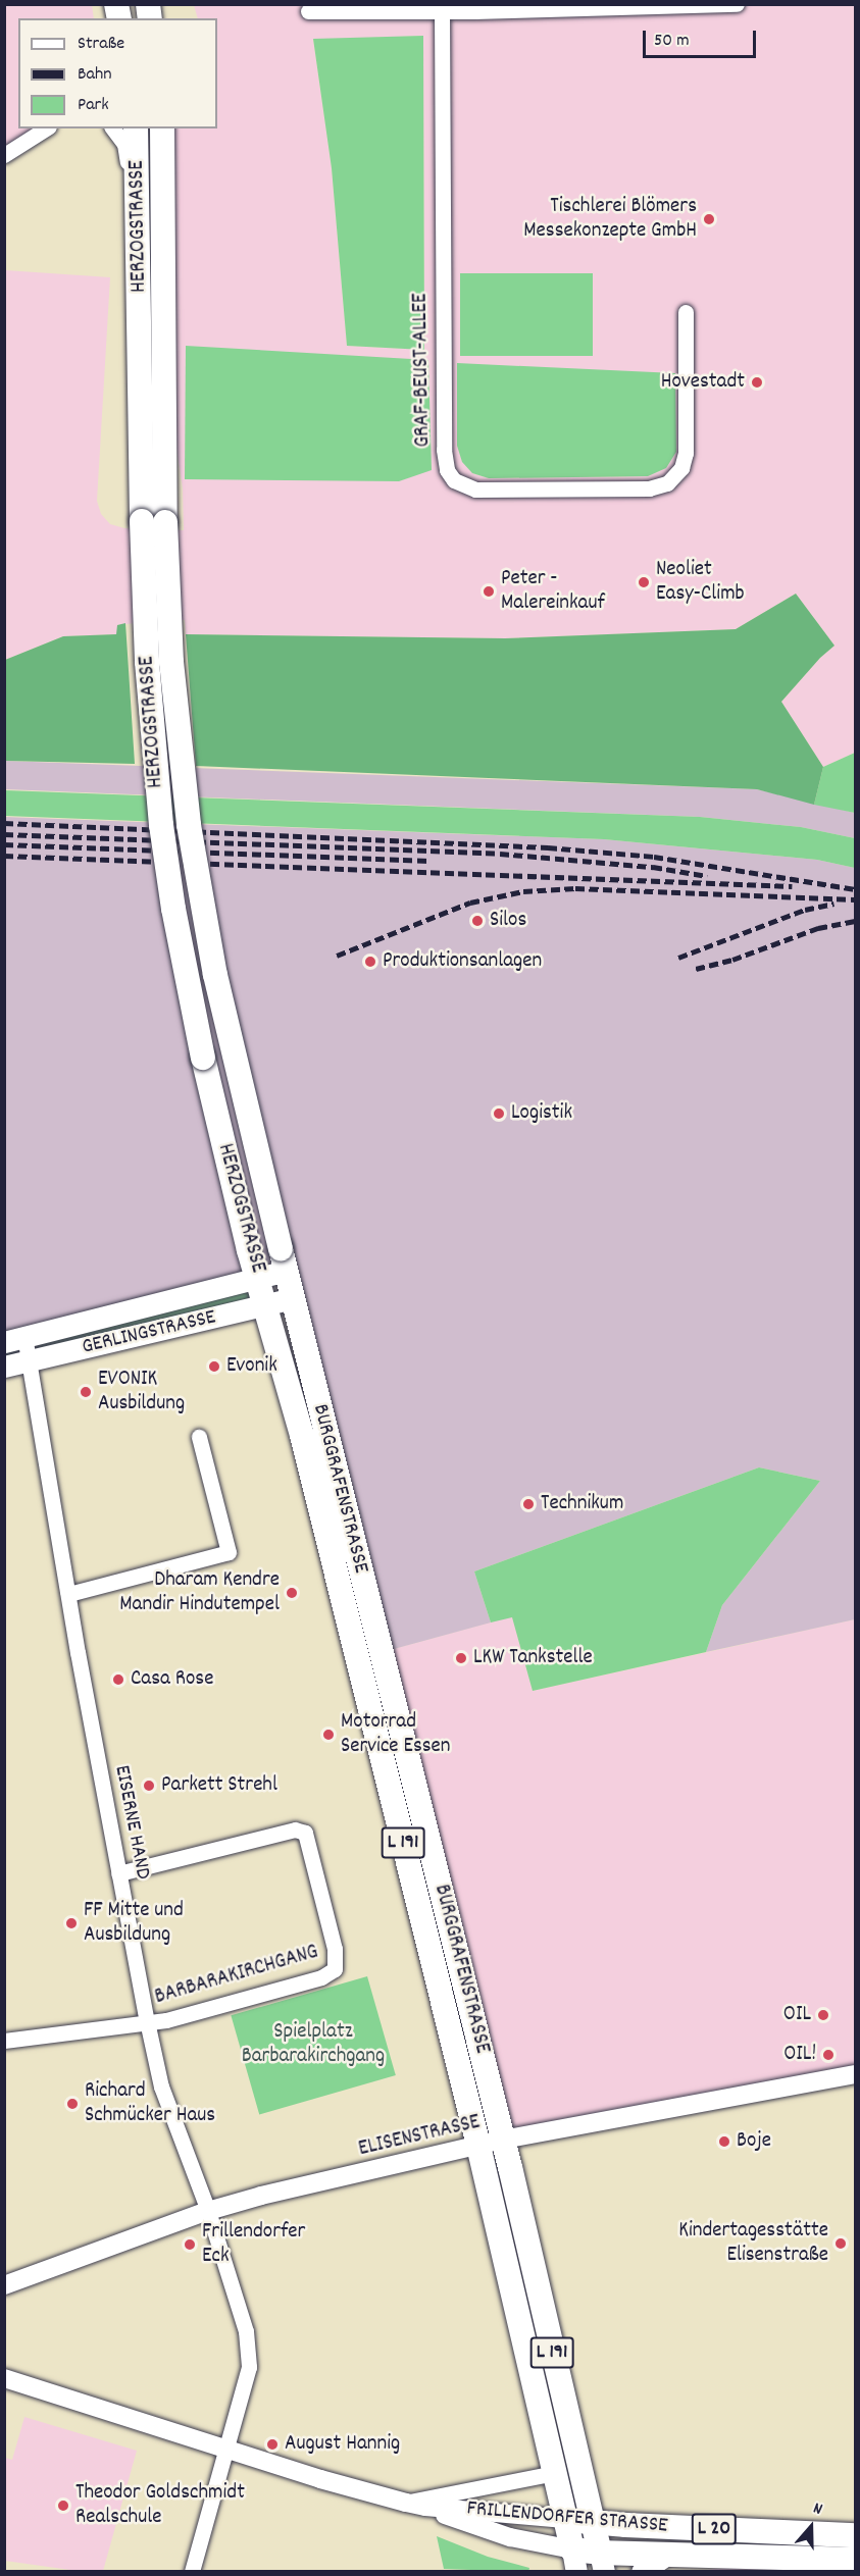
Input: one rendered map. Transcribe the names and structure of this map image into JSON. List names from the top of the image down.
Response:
{
  "streets": {
    "main road": [
      "HERZOGSTRASSE",
      "GERLINGSTRASSE",
      "BURGGRAFENSTRASSE",
      "L 191",
      "FRILLENDORFER STRASSE",
      "L 20"
    ],
    "street": [
      "GRAF-BEUST-ALLEE",
      "EISERNE HAND",
      "BARBARAKIRCHGANG",
      "ELISENSTRASSE"
    ]
  },
  "crossings": [
    ["HERZOGSTRASSE", "GERLINGSTRASSE"],
    ["HERZOGSTRASSE", "BURGGRAFENSTRASSE"],
    ["GERLINGSTRASSE", "BURGGRAFENSTRASSE"],
    ["GERLINGSTRASSE", "EISERNE HAND"],
    ["BURGGRAFENSTRASSE", "ELISENSTRASSE"],
    ["BURGGRAFENSTRASSE", "FRILLENDORFER STRASSE"],
    ["EISERNE HAND", "BARBARAKIRCHGANG"],
    ["EISERNE HAND", "ELISENSTRASSE"],
    ["EISERNE HAND", "FRILLENDORFER STRASSE"],
    ["FRILLENDORFER STRASSE", "L 20"]
  ],
  "parks": ["Spielplatz Barbarakirchgang"],
  "places": [
    "Tischlerei Blömers Messekonzepte GmbH",
    "Hovestadt",
    "Neoliet Easy-Climb",
    "Peter - Malereinkauf",
    "Silos",
    "Produktionsanlagen",
    "Logistik",
    "Evonik",
    "EVONIK Ausbildung",
    "Technikum",
    "Dharam Kendre Mandir Hindutempel",
    "LKW Tankstelle",
    "Casa Rose",
    "Motorrad Service Essen",
    "Parkett Strehl",
    "FF Mitte und Ausbildung",
    "OIL",
    "OIL!",
    "Richard Schmücker Haus",
    "Boje",
    "Kindertagesstätte Elisenstraße",
    "Frillendorfer Eck",
    "August Hannig",
    "Theodor Goldschmidt Realschule"
  ],
  "legend": ["Straße", "Bahn", "Park"],
  "scale_bar": "50 m",
  "north": "top"
}
